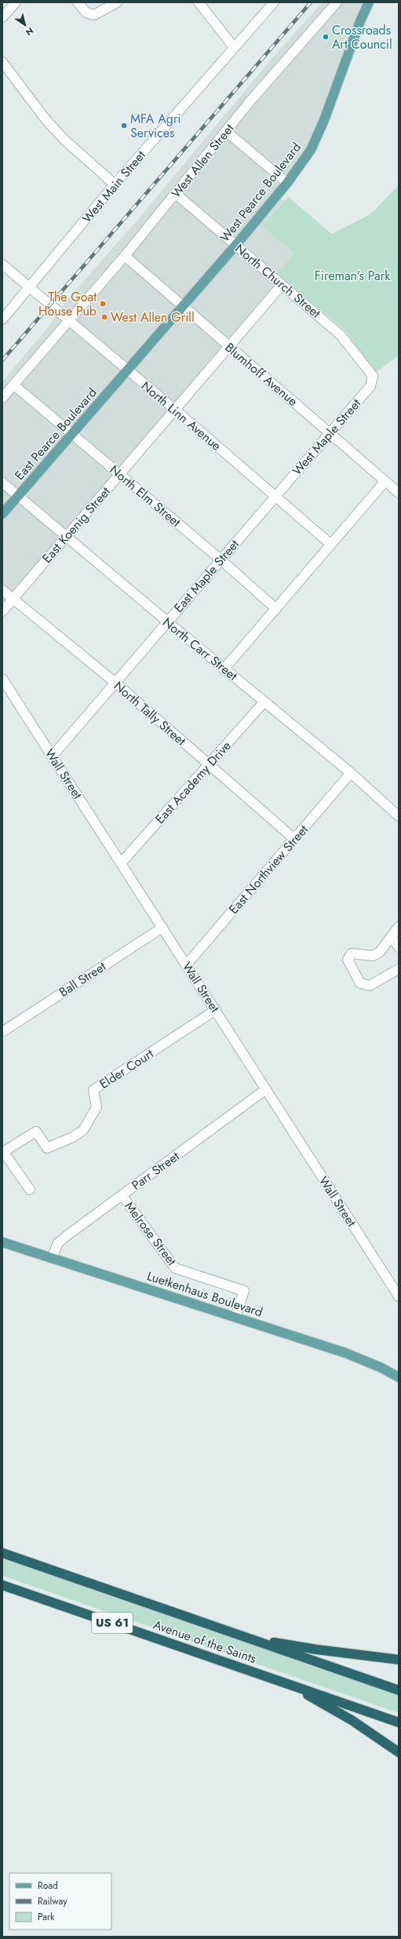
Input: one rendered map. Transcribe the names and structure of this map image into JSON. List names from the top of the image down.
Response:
{
  "streets": {
    "highway": ["US 61", "Avenue of the Saints"],
    "main road": ["West Pearce Boulevard", "East Pearce Boulevard", "Luetkenhaus Boulevard"],
    "street": [
      "West Allen Street",
      "West Main Street",
      "North Church Street",
      "Blumhoff Avenue",
      "North Linn Avenue",
      "West Maple Street",
      "North Elm Street",
      "East Koenig Street",
      "East Maple Street",
      "North Carr Street",
      "North Tally Street",
      "Wall Street",
      "East Academy Drive",
      "East Northview Street",
      "Ball Street",
      "Elder Court",
      "Parr Street",
      "Melrose Street"
    ]
  },
  "crossings": [
    ["West Allen Street", "North Church Street"],
    ["West Allen Street", "Blumhoff Avenue"],
    ["West Allen Street", "North Linn Avenue"],
    ["West Allen Street", "North Elm Street"],
    ["West Main Street", "North Linn Avenue"],
    ["West Pearce Boulevard", "North Church Street"],
    ["West Pearce Boulevard", "Blumhoff Avenue"],
    ["West Pearce Boulevard", "North Linn Avenue"],
    ["West Pearce Boulevard", "East Pearce Boulevard"],
    ["North Church Street", "West Maple Street"],
    ["North Church Street", "East Koenig Street"],
    ["Blumhoff Avenue", "West Maple Street"],
    ["Blumhoff Avenue", "East Koenig Street"],
    ["North Linn Avenue", "East Pearce Boulevard"],
    ["North Linn Avenue", "West Maple Street"],
    ["North Linn Avenue", "East Koenig Street"],
    ["North Linn Avenue", "East Maple Street"],
    ["East Pearce Boulevard", "North Elm Street"],
    ["East Pearce Boulevard", "North Carr Street"],
    ["West Maple Street", "East Maple Street"],
    ["North Elm Street", "East Koenig Street"],
    ["North Elm Street", "East Maple Street"],
    ["East Koenig Street", "North Carr Street"],
    ["East Koenig Street", "North Tally Street"],
    ["East Maple Street", "North Carr Street"],
    ["East Maple Street", "North Tally Street"],
    ["East Maple Street", "Wall Street"],
    ["North Carr Street", "East Academy Drive"],
    ["North Carr Street", "East Northview Street"],
    ["North Tally Street", "East Academy Drive"],
    ["North Tally Street", "East Northview Street"],
    ["Wall Street", "East Academy Drive"],
    ["Wall Street", "East Northview Street"],
    ["Wall Street", "Ball Street"],
    ["Wall Street", "Elder Court"],
    ["Wall Street", "Parr Street"],
    ["Parr Street", "Melrose Street"],
    ["Parr Street", "Luetkenhaus Boulevard"],
    ["Melrose Street", "Luetkenhaus Boulevard"]
  ],
  "parks": ["Fireman's Park"],
  "places": [
    "Crossroads Art Council",
    "MFA Agri Services",
    "The Goat House Pub",
    "West Allen Grill"
  ],
  "legend": ["Road", "Railway", "Park"],
  "north": "bottom right"
}
